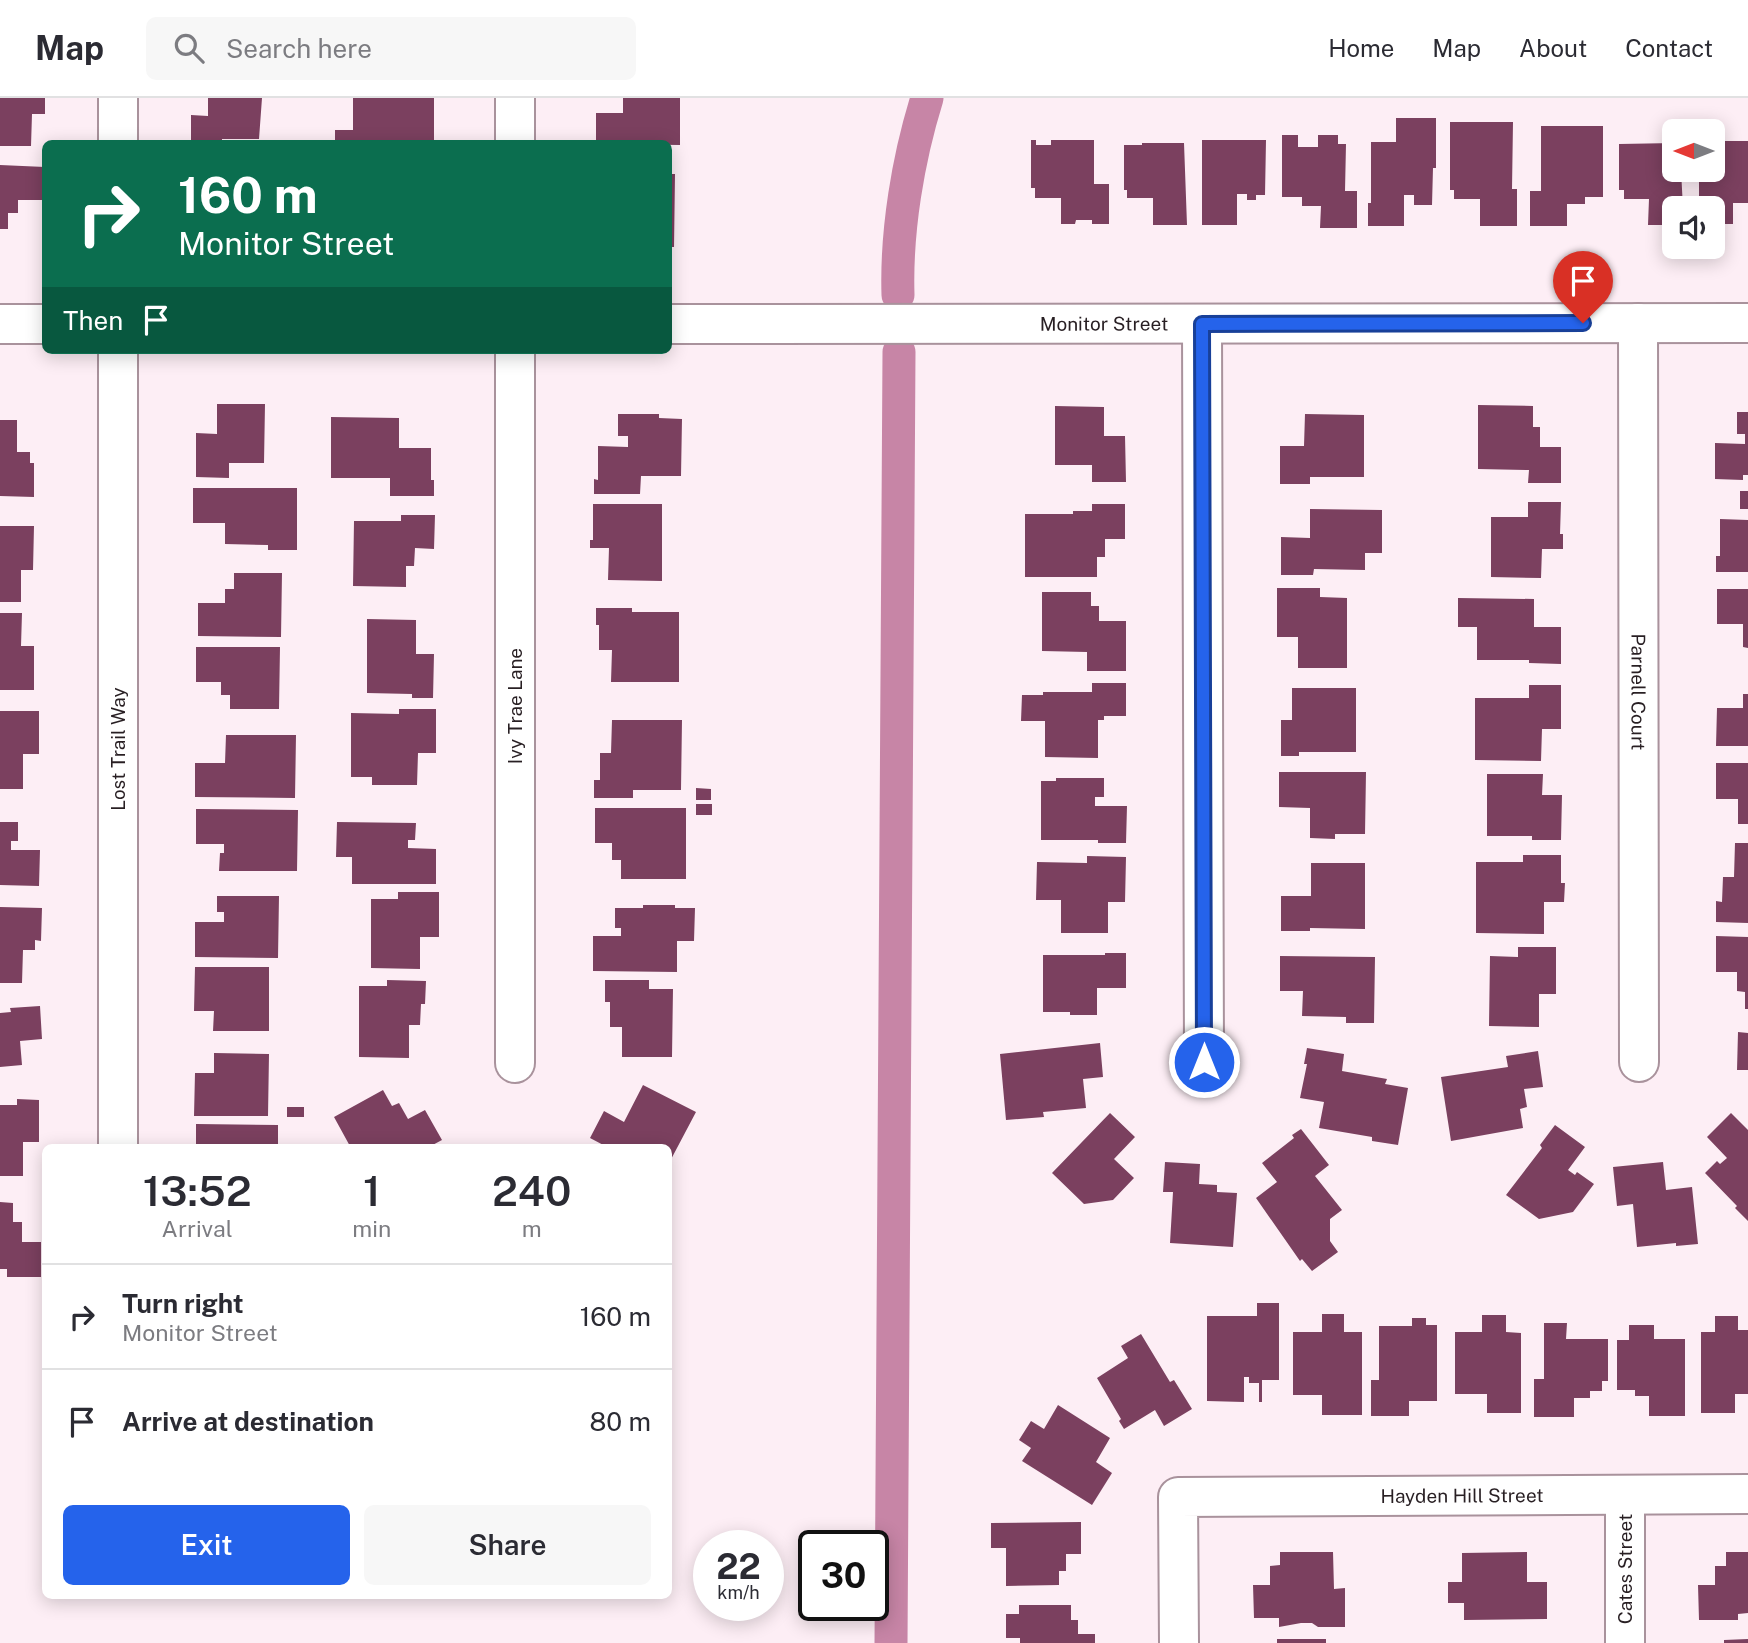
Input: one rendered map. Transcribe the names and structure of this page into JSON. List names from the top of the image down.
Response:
{
  "streets": {
    "street": [
      "Monitor Street",
      "Parnell Court",
      "Ivy Trae Lane",
      "Lost Trail Way",
      "Hayden Hill Street",
      "Cates Street"
    ]
  },
  "crossings": [
    ["Monitor Street", "Parnell Court"],
    ["Hayden Hill Street", "Cates Street"]
  ],
  "north": "left",
  "page": {
    "header": "Map",
    "search": "Search here",
    "nav": [
      "Home",
      "Map",
      "About",
      "Contact"
    ],
    "turn": ["160 m", "Monitor Street"],
    "then": "Then",
    "eta": [
      "13:52",
      "Arrival",
      "1",
      "min",
      "240",
      "m"
    ],
    "list": [
      {
        "name": "Turn right",
        "note": "Monitor Street",
        "value": "160 m"
      },
      {
        "name": "Arrive at destination",
        "value": "80 m"
      }
    ],
    "buttons": ["Exit", "Share"],
    "speed": "22 km/h",
    "limit": "30"
  }
}
